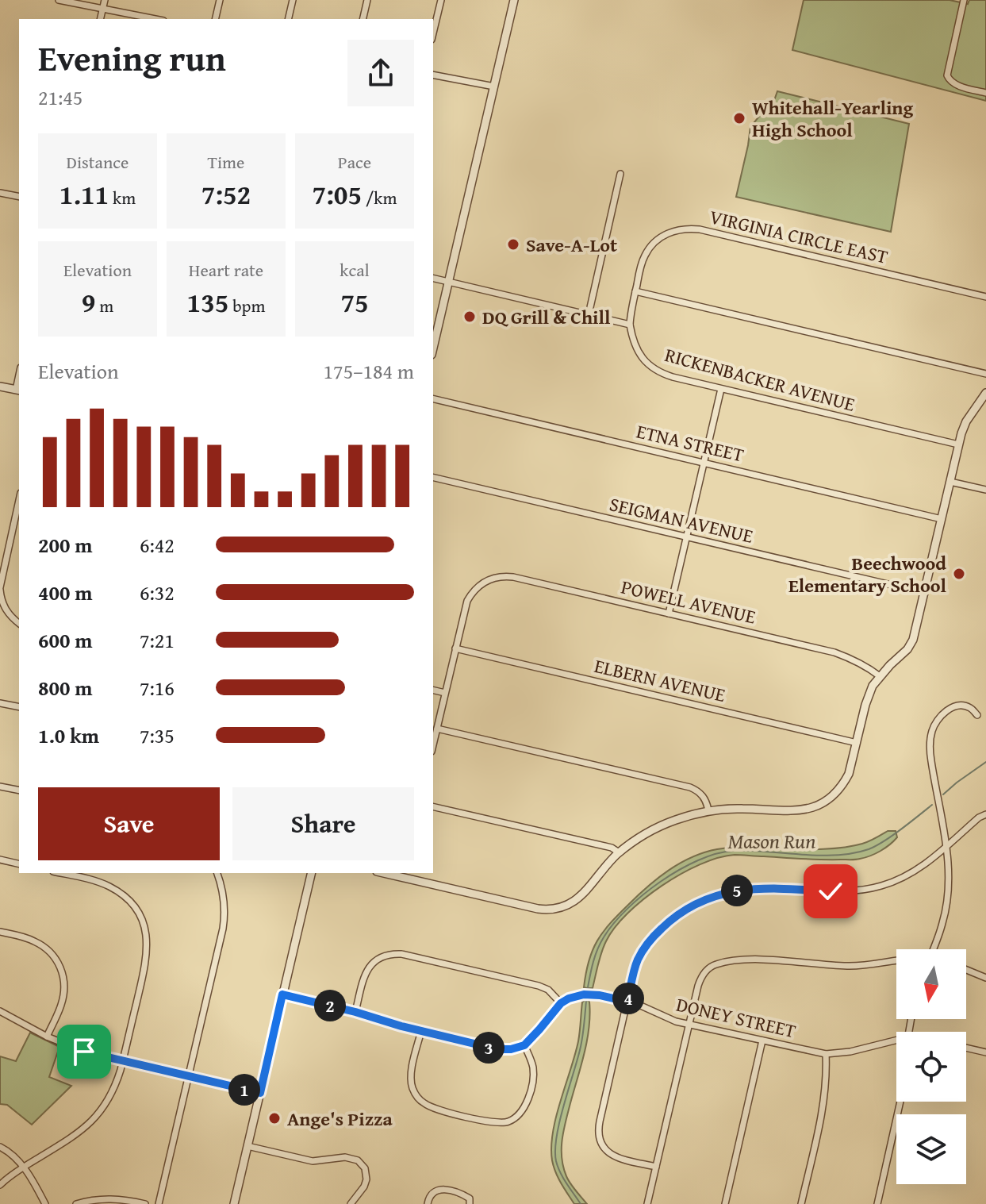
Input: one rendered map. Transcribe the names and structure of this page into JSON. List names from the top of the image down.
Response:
{
  "streets": {
    "street": [
      "VIRGINIA CIRCLE EAST",
      "RICKENBACKER AVENUE",
      "ETNA STREET",
      "SEIGMAN AVENUE",
      "POWELL AVENUE",
      "ELBERN AVENUE",
      "DONEY STREET"
    ]
  },
  "crossings": [
    ["VIRGINIA CIRCLE EAST", "RICKENBACKER AVENUE"],
    ["POWELL AVENUE", "ELBERN AVENUE"]
  ],
  "water": ["Mason Run"],
  "places": [
    "Whitehall-Yearling High School",
    "Save-A-Lot",
    "DQ Grill & Chill",
    "Beechwood Elementary School",
    "Ange's Pizza"
  ],
  "north": "bottom",
  "page": {
    "heading": ["Evening run", "21:45"],
    "stats": [
      ["Distance", "1.11 km"],
      ["Time", "7:52"],
      ["Pace", "7:05 /km"],
      ["Elevation", "9 m"],
      ["Heart rate", "135 bpm"],
      ["kcal", "75"]
    ],
    "chart": ["Elevation", "175–184 m"],
    "list": [
      {
        "name": "200 m",
        "note": "6:42"
      },
      {
        "name": "400 m",
        "note": "6:32"
      },
      {
        "name": "600 m",
        "note": "7:21"
      },
      {
        "name": "800 m",
        "note": "7:16"
      },
      {
        "name": "1.0 km",
        "note": "7:35"
      }
    ],
    "buttons": ["Save", "Share"],
    "pins": [
      "5",
      "4",
      "2",
      "3",
      "1"
    ]
  }
}
